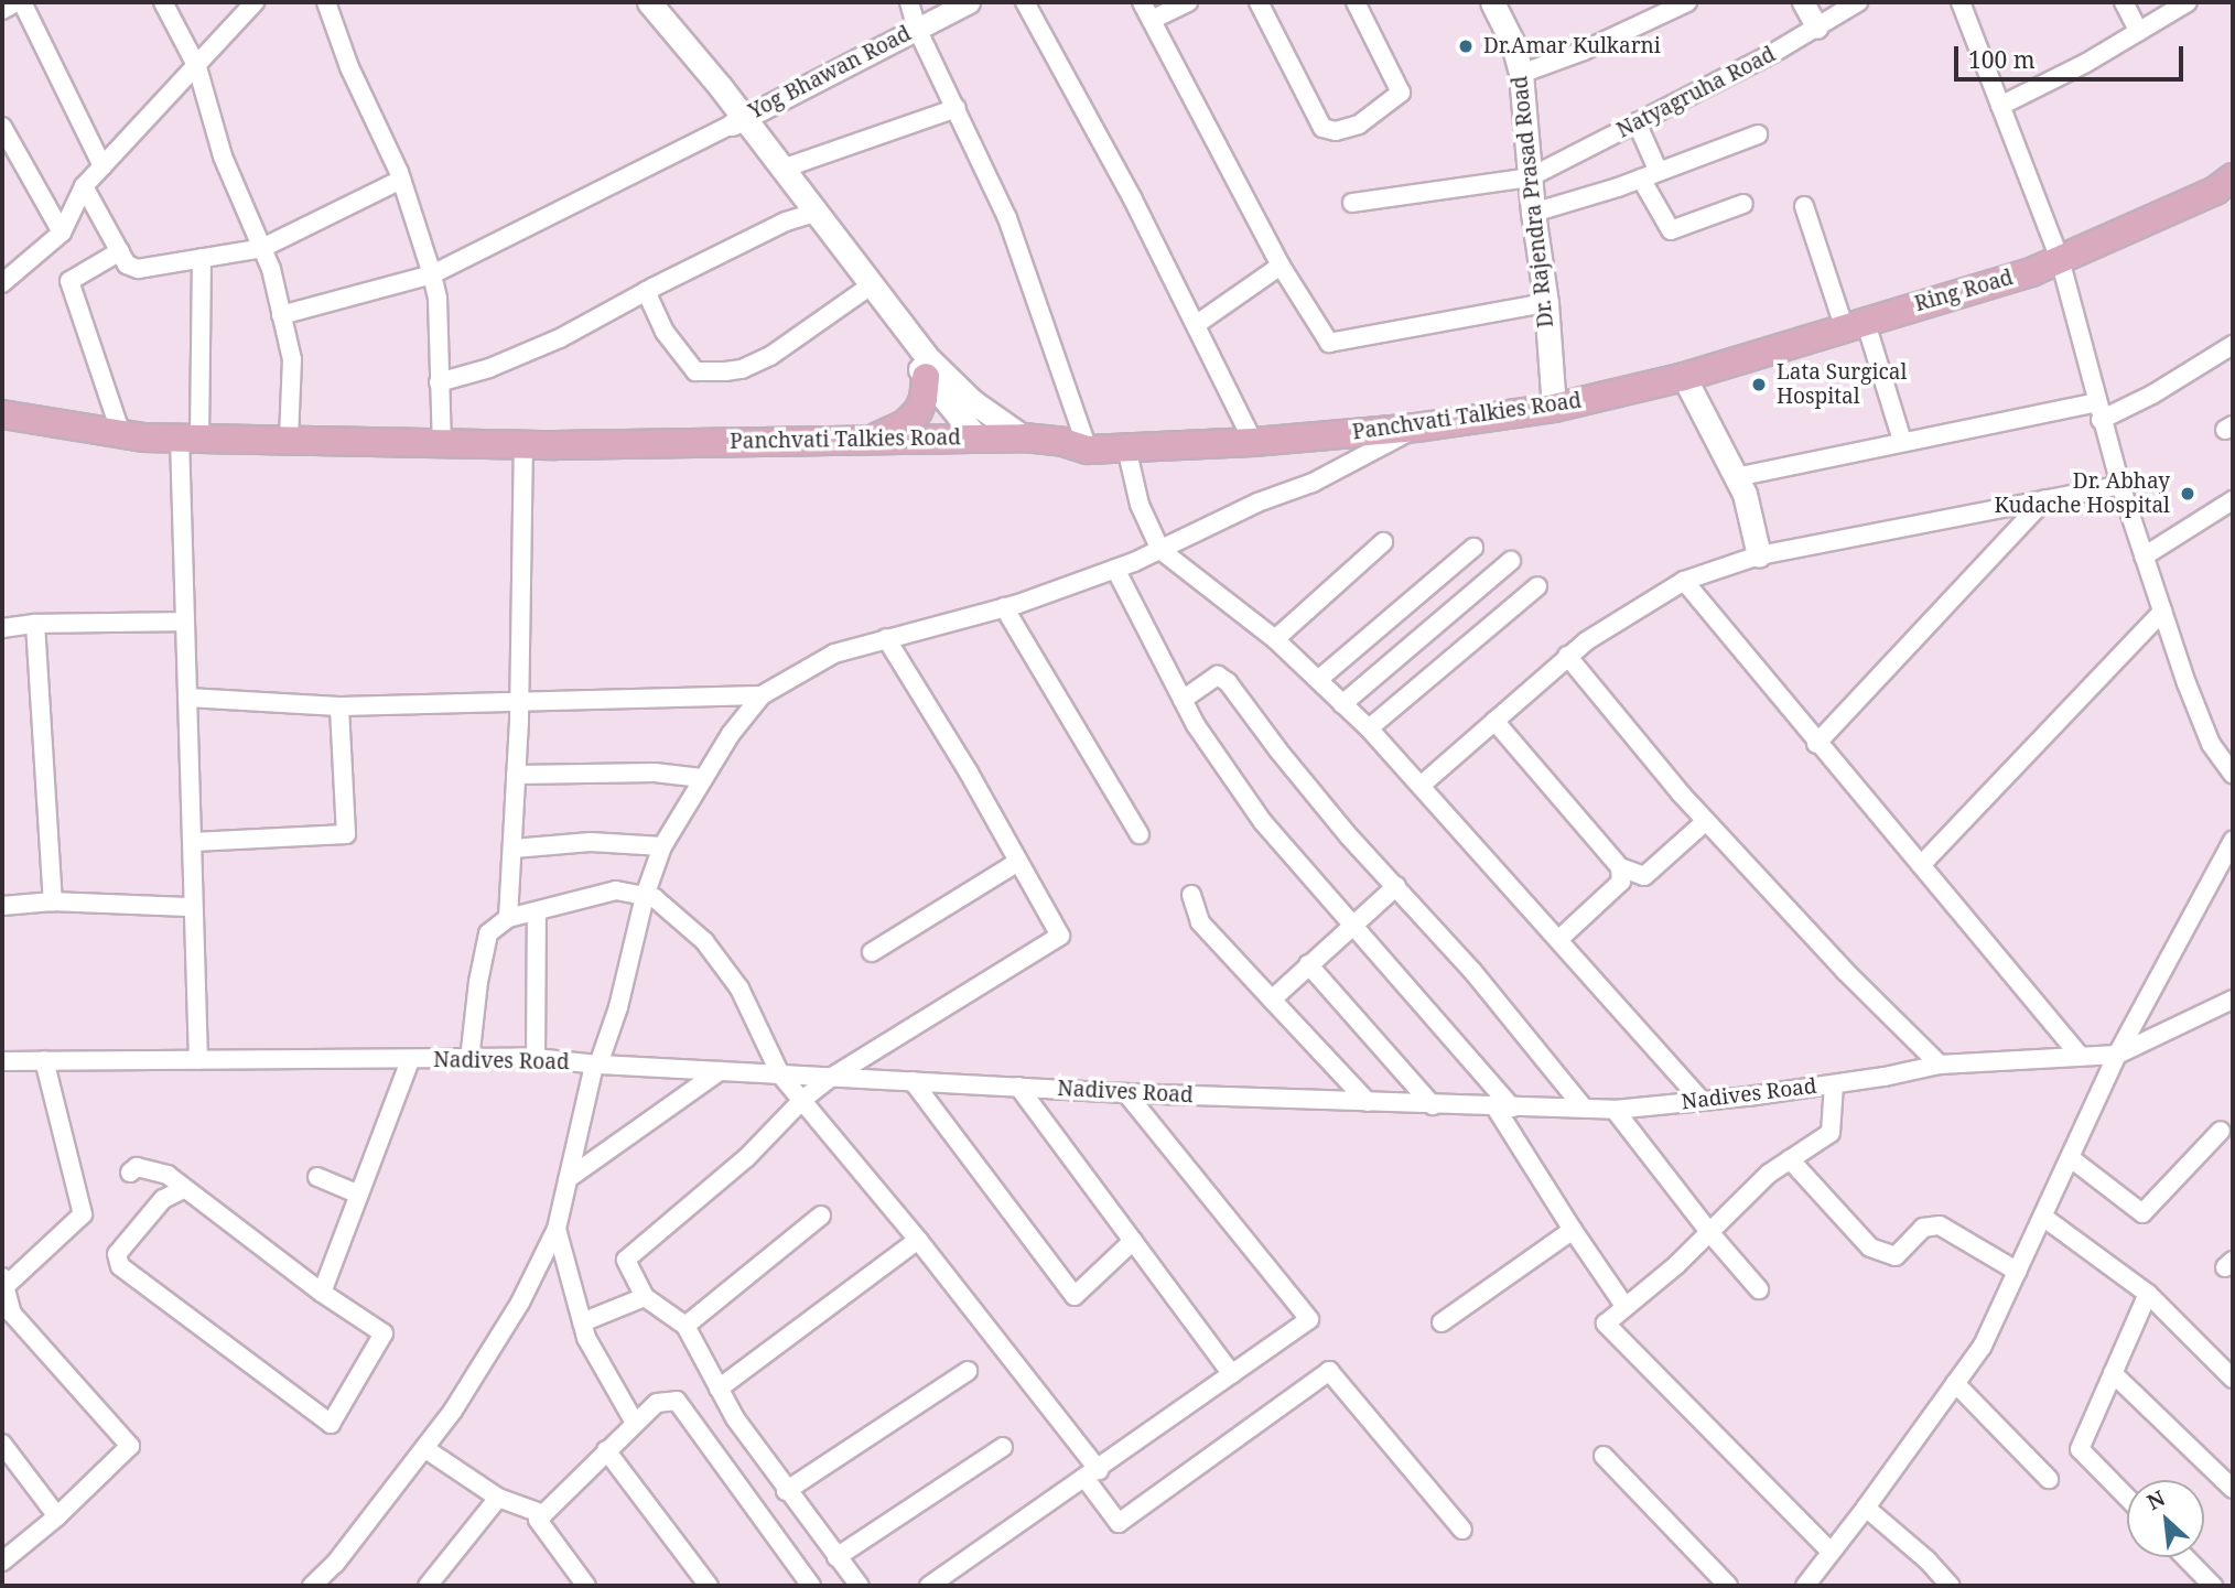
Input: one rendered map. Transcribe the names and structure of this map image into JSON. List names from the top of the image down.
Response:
{
  "streets": {
    "main road": ["Dr. Rajendra Prasad Road", "Ring Road", "Panchvati Talkies Road"],
    "street": ["Yog Bhawan Road", "Natyagruha Road", "Nadives Road"]
  },
  "crossings": [
    ["Natyagruha Road", "Dr. Rajendra Prasad Road"],
    ["Dr. Rajendra Prasad Road", "Panchvati Talkies Road"],
    ["Ring Road", "Panchvati Talkies Road"]
  ],
  "places": ["Dr.Amar Kulkarni", "Lata Surgical Hospital", "Dr. Abhay Kudache Hospital"],
  "scale_bar": "100 m",
  "north": "top left"
}
